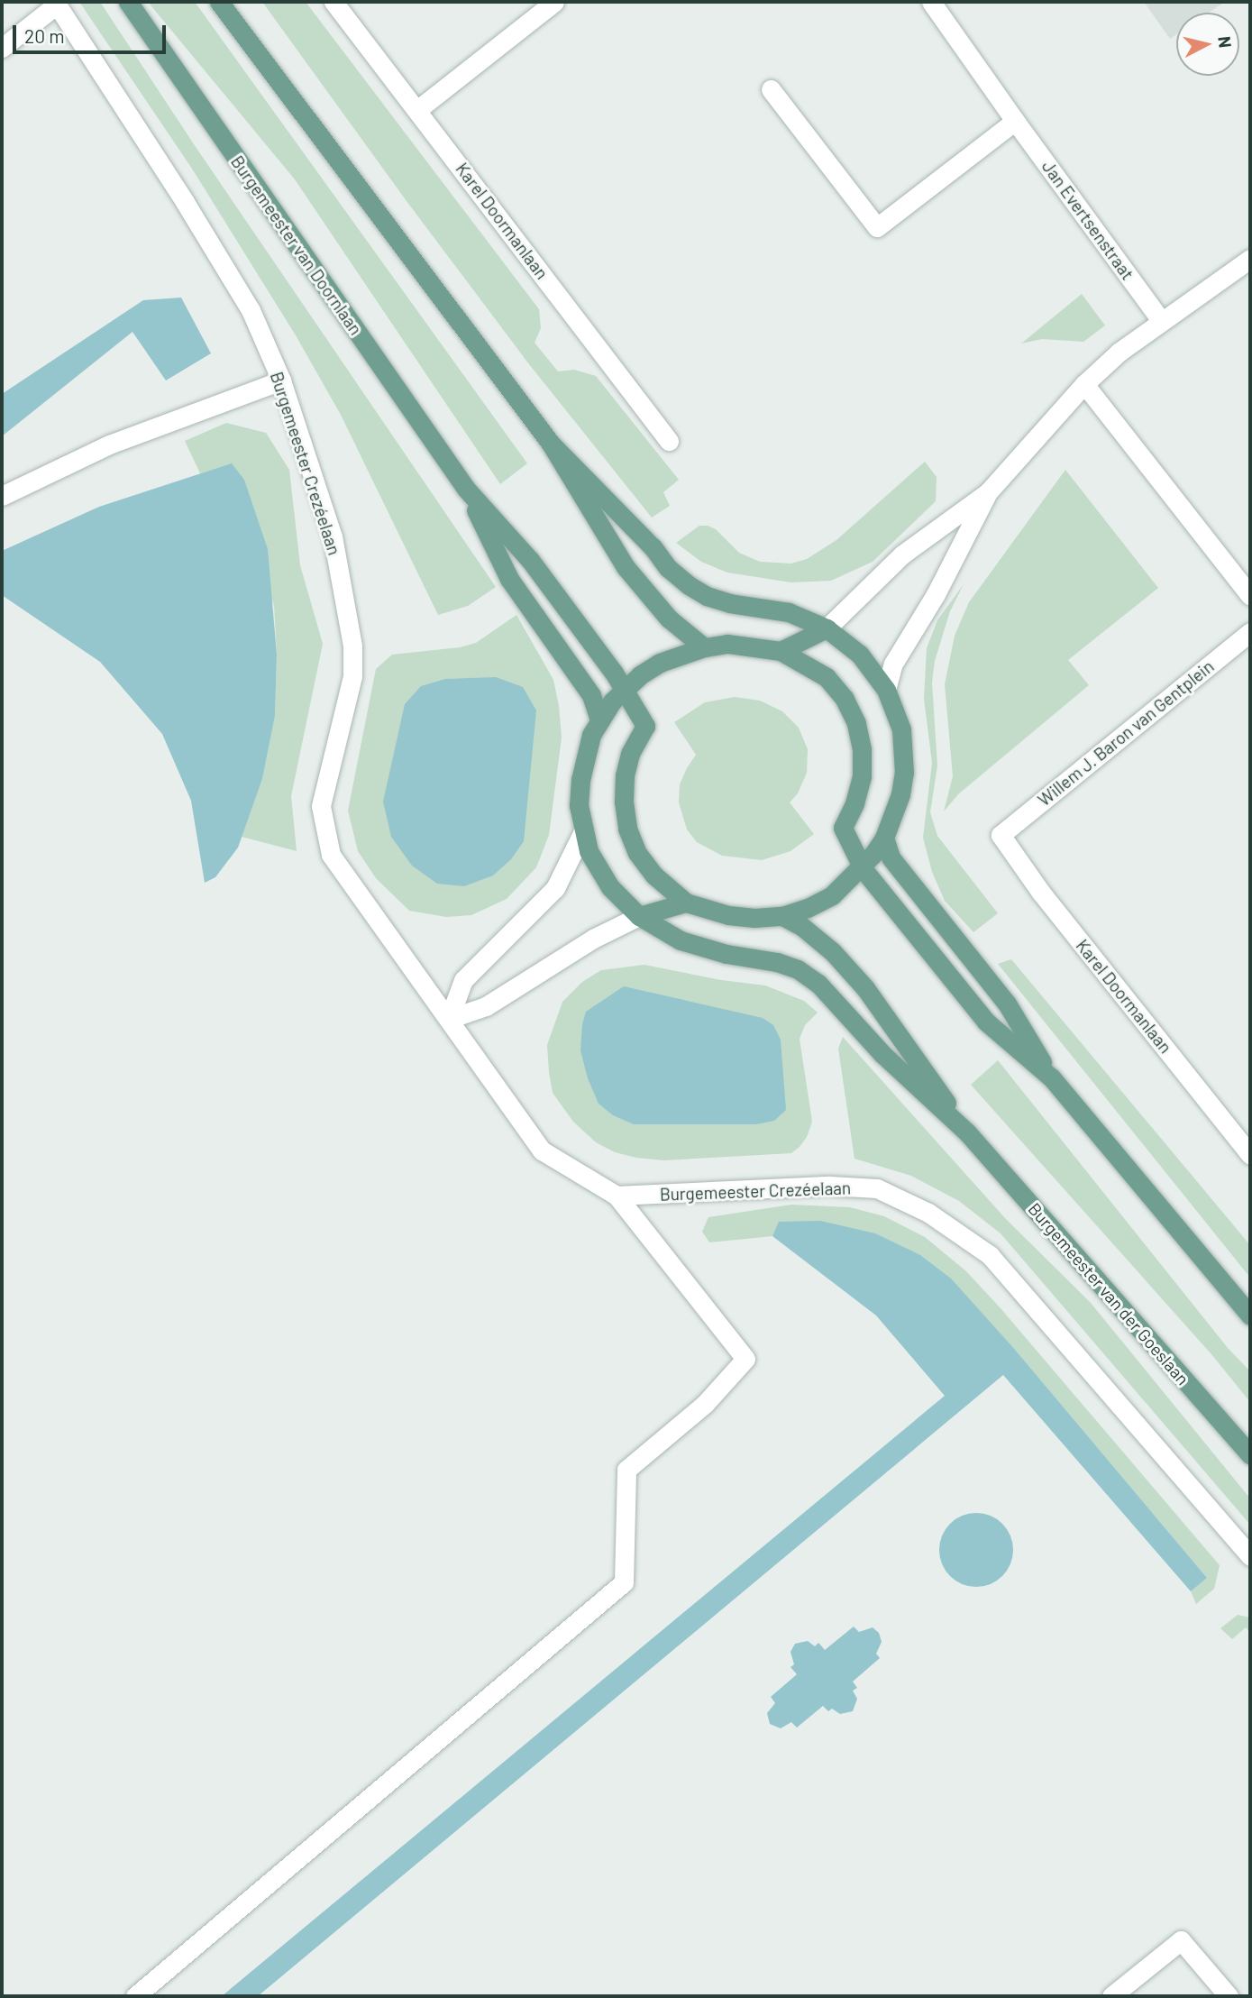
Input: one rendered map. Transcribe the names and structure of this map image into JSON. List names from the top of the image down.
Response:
{
  "streets": {
    "main road": ["Burgemeester van Doornlaan", "Burgemeester van der Goeslaan"],
    "street": [
      "Jan Evertsenstraat",
      "Karel Doormanlaan",
      "Burgemeester Crezéelaan",
      "Willem J. Baron van Gentplein"
    ]
  },
  "crossings": [
    ["Karel Doormanlaan", "Willem J. Baron van Gentplein"],
    ["Burgemeester van Doornlaan", "Burgemeester van der Goeslaan"]
  ],
  "scale_bar": "20 m",
  "north": "right"
}
